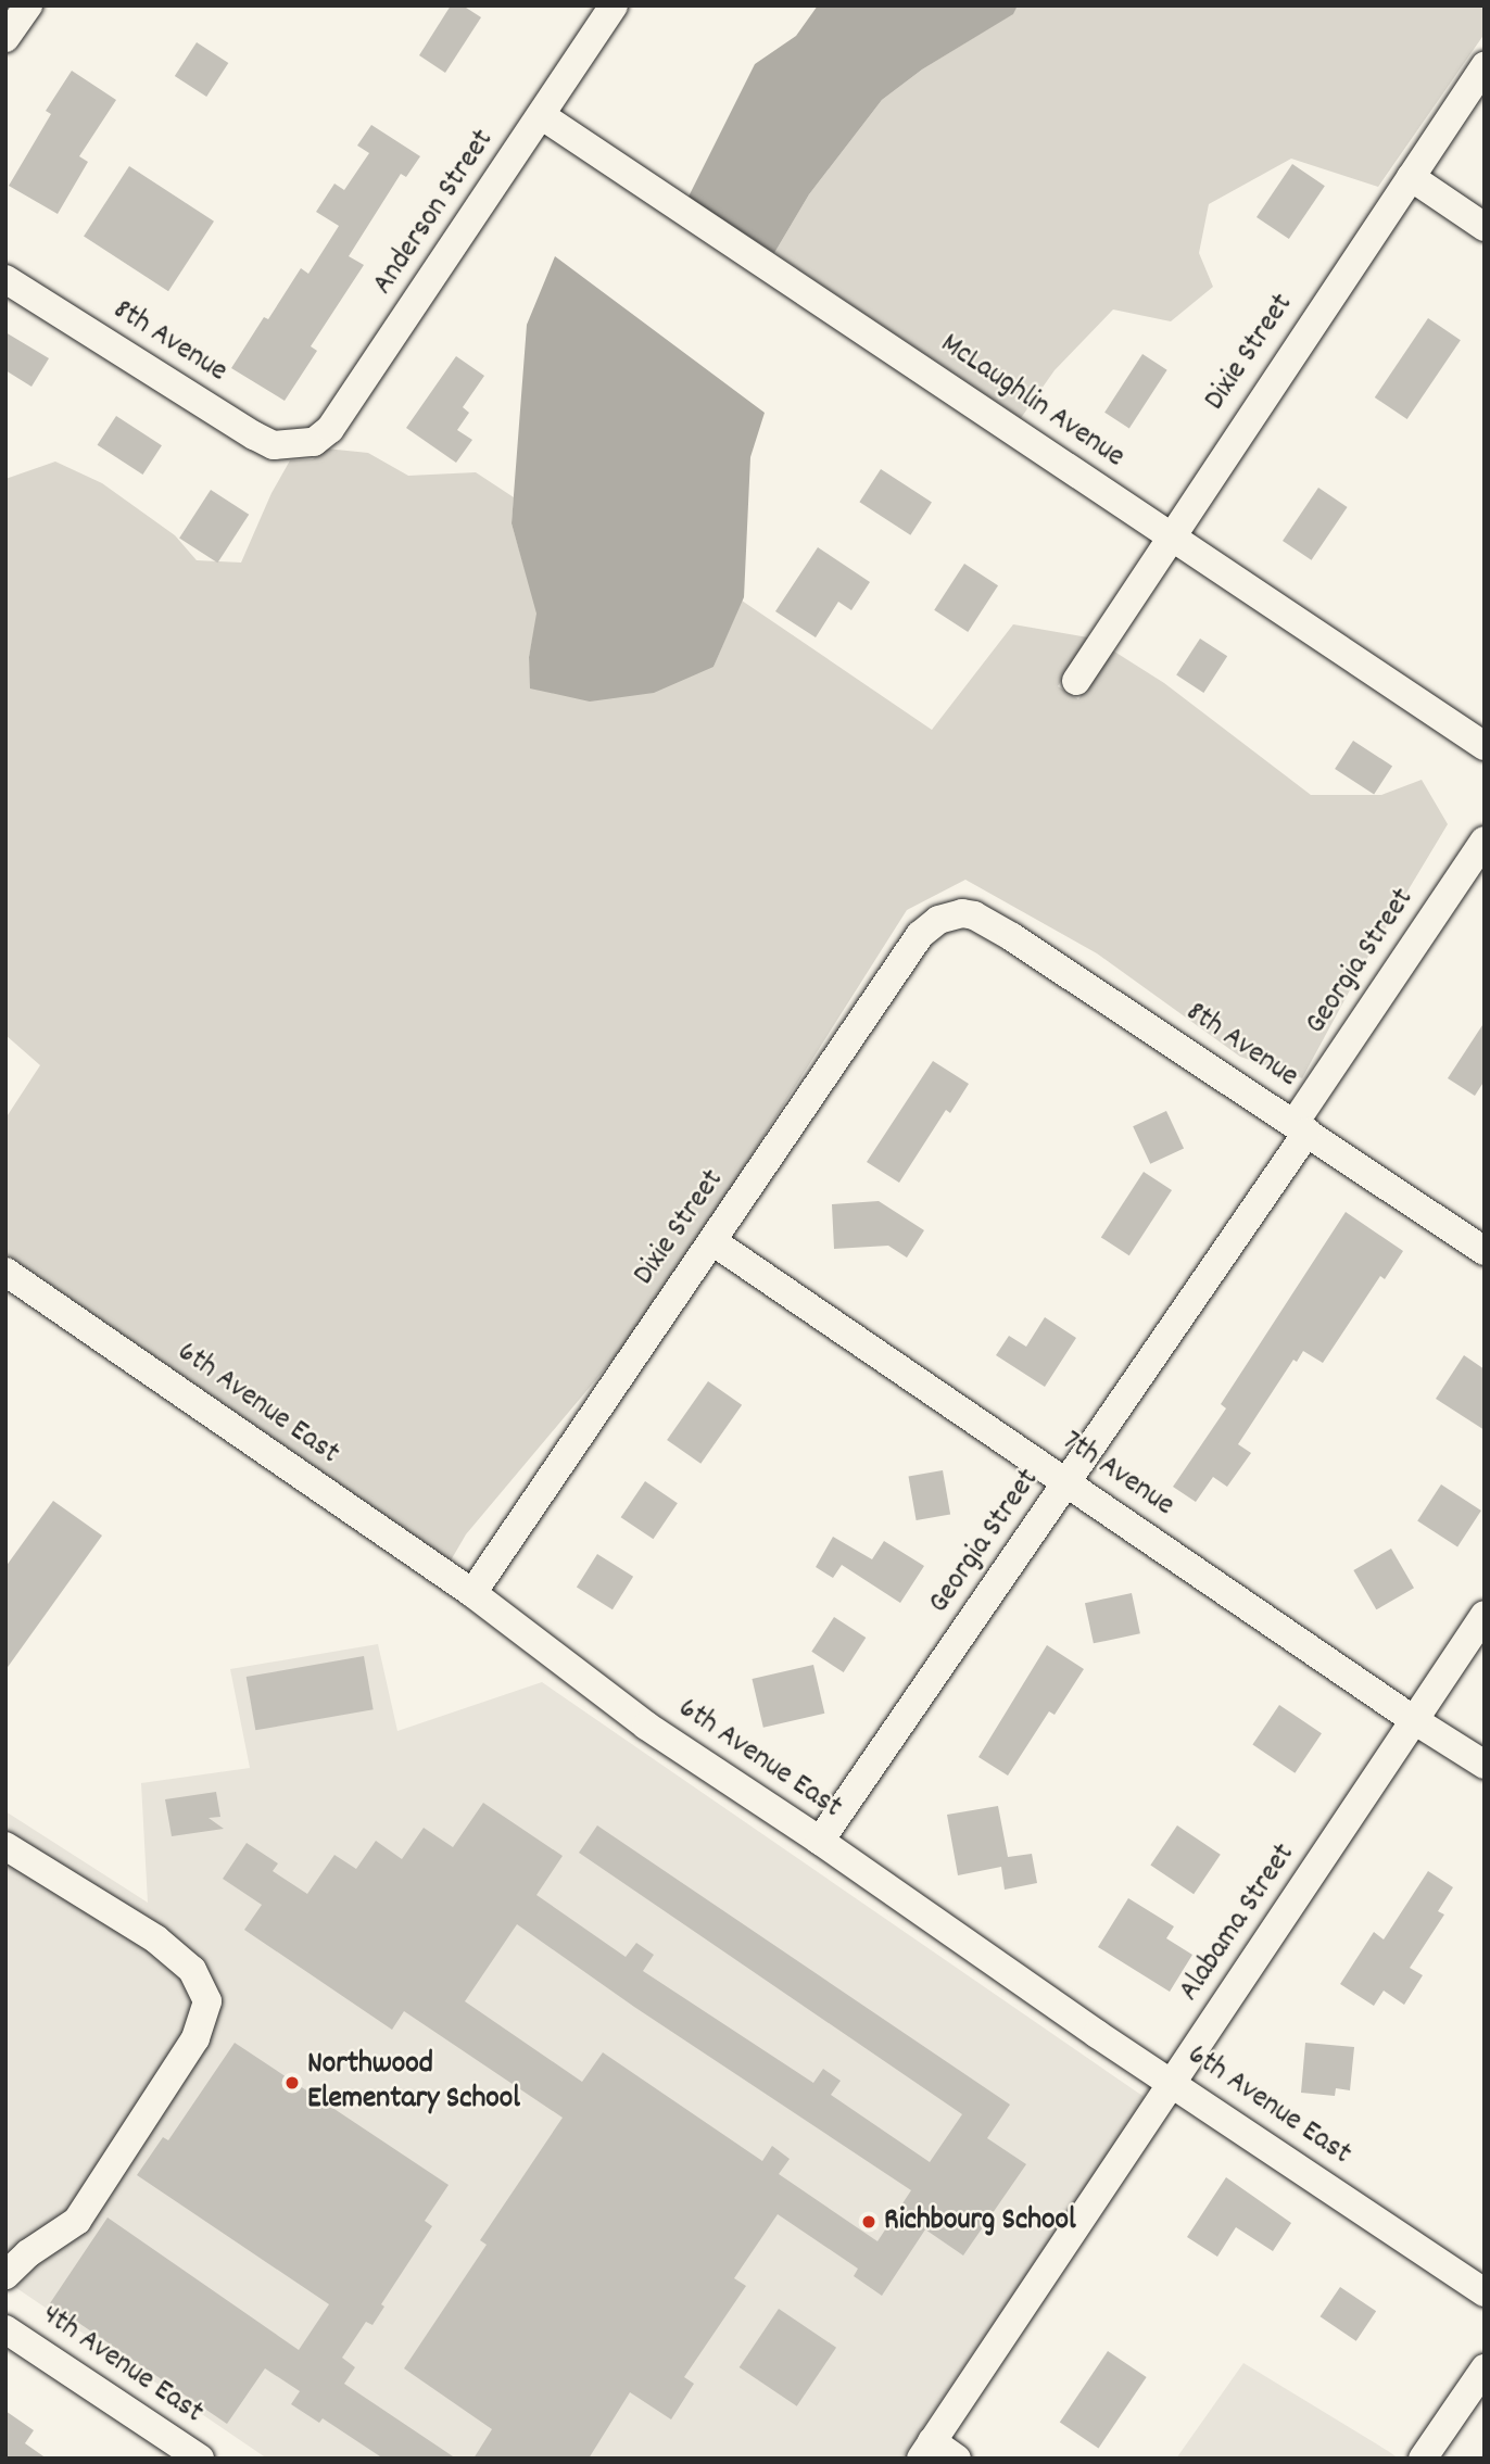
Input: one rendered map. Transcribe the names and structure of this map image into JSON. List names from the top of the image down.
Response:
{
  "streets": {
    "street": [
      "Anderson Street",
      "8th Avenue",
      "Dixie Street",
      "McLaughlin Avenue",
      "Georgia Street",
      "6th Avenue East",
      "7th Avenue",
      "Alabama Street",
      "4th Avenue East"
    ]
  },
  "crossings": [
    ["Anderson Street", "8th Avenue"],
    ["Anderson Street", "McLaughlin Avenue"],
    ["8th Avenue", "Dixie Street"],
    ["8th Avenue", "Georgia Street"],
    ["Dixie Street", "McLaughlin Avenue"],
    ["Dixie Street", "6th Avenue East"],
    ["Dixie Street", "7th Avenue"],
    ["Georgia Street", "6th Avenue East"],
    ["Georgia Street", "7th Avenue"],
    ["6th Avenue East", "Alabama Street"],
    ["7th Avenue", "Alabama Street"]
  ],
  "places": ["Northwood Elementary School", "Richbourg School"]
}
